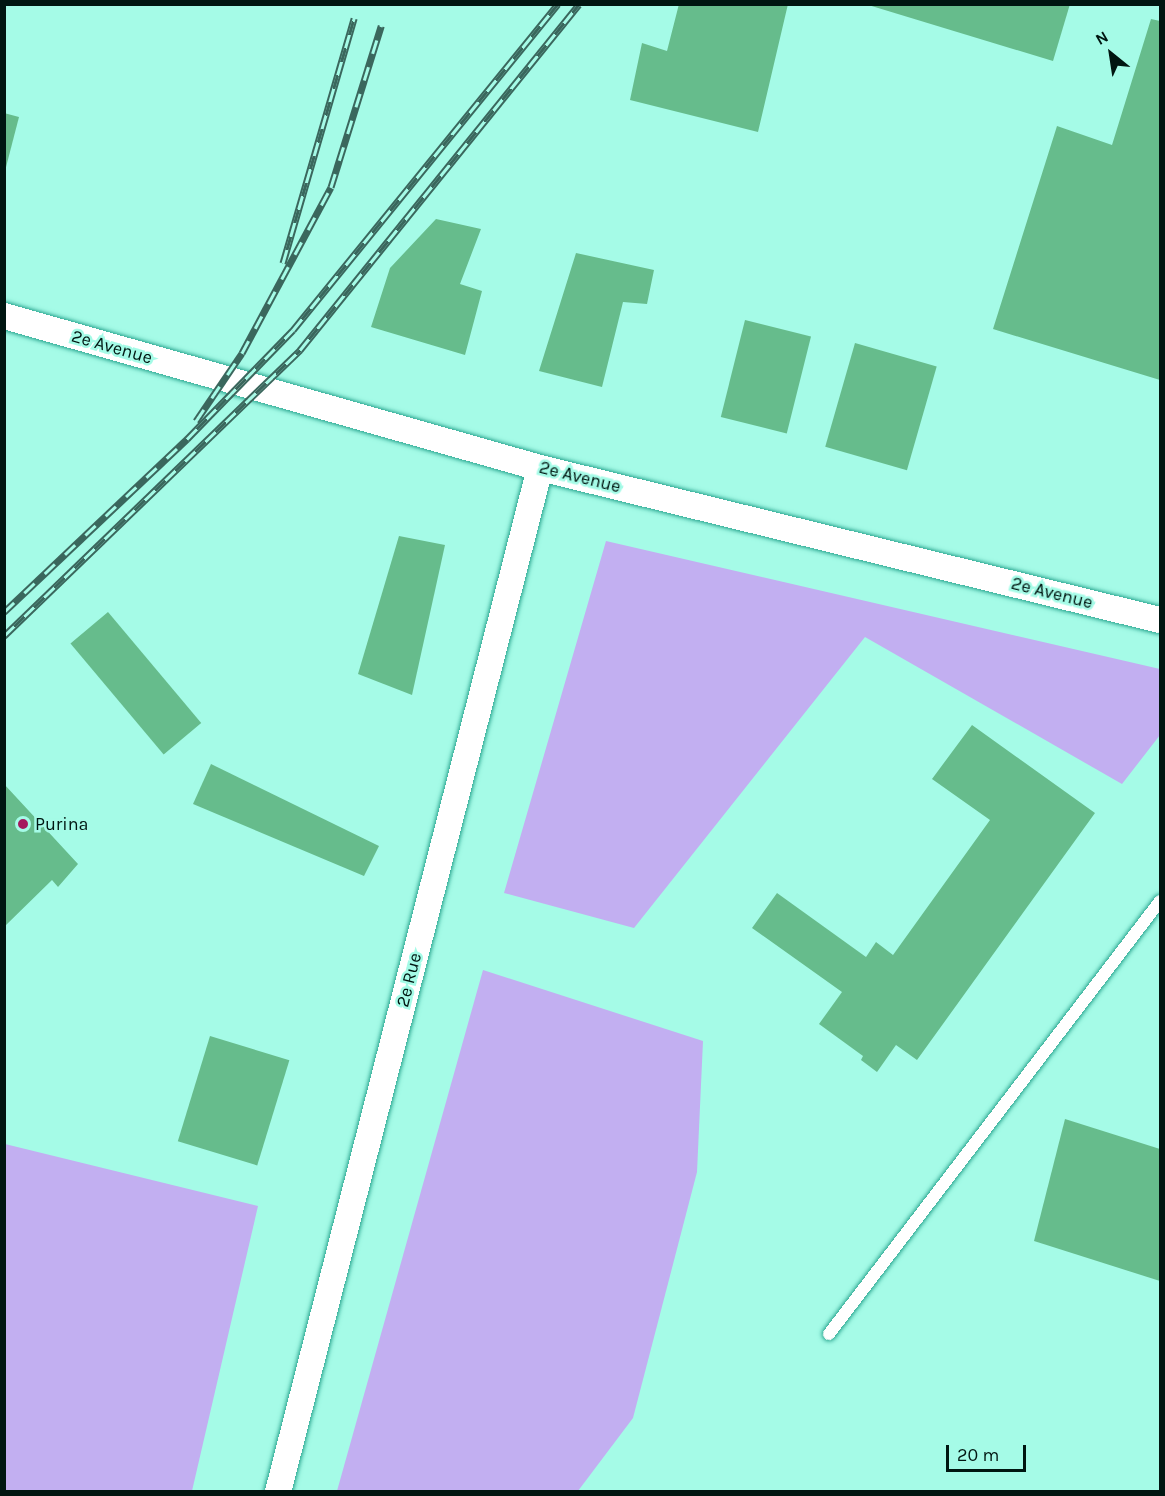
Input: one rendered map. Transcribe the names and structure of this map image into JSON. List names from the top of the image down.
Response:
{
  "streets": {
    "street": ["2e Avenue", "2e Rue"]
  },
  "crossings": [
    ["2e Avenue", "2e Rue"]
  ],
  "places": ["Purina"],
  "scale_bar": "20 m",
  "north": "top left"
}
